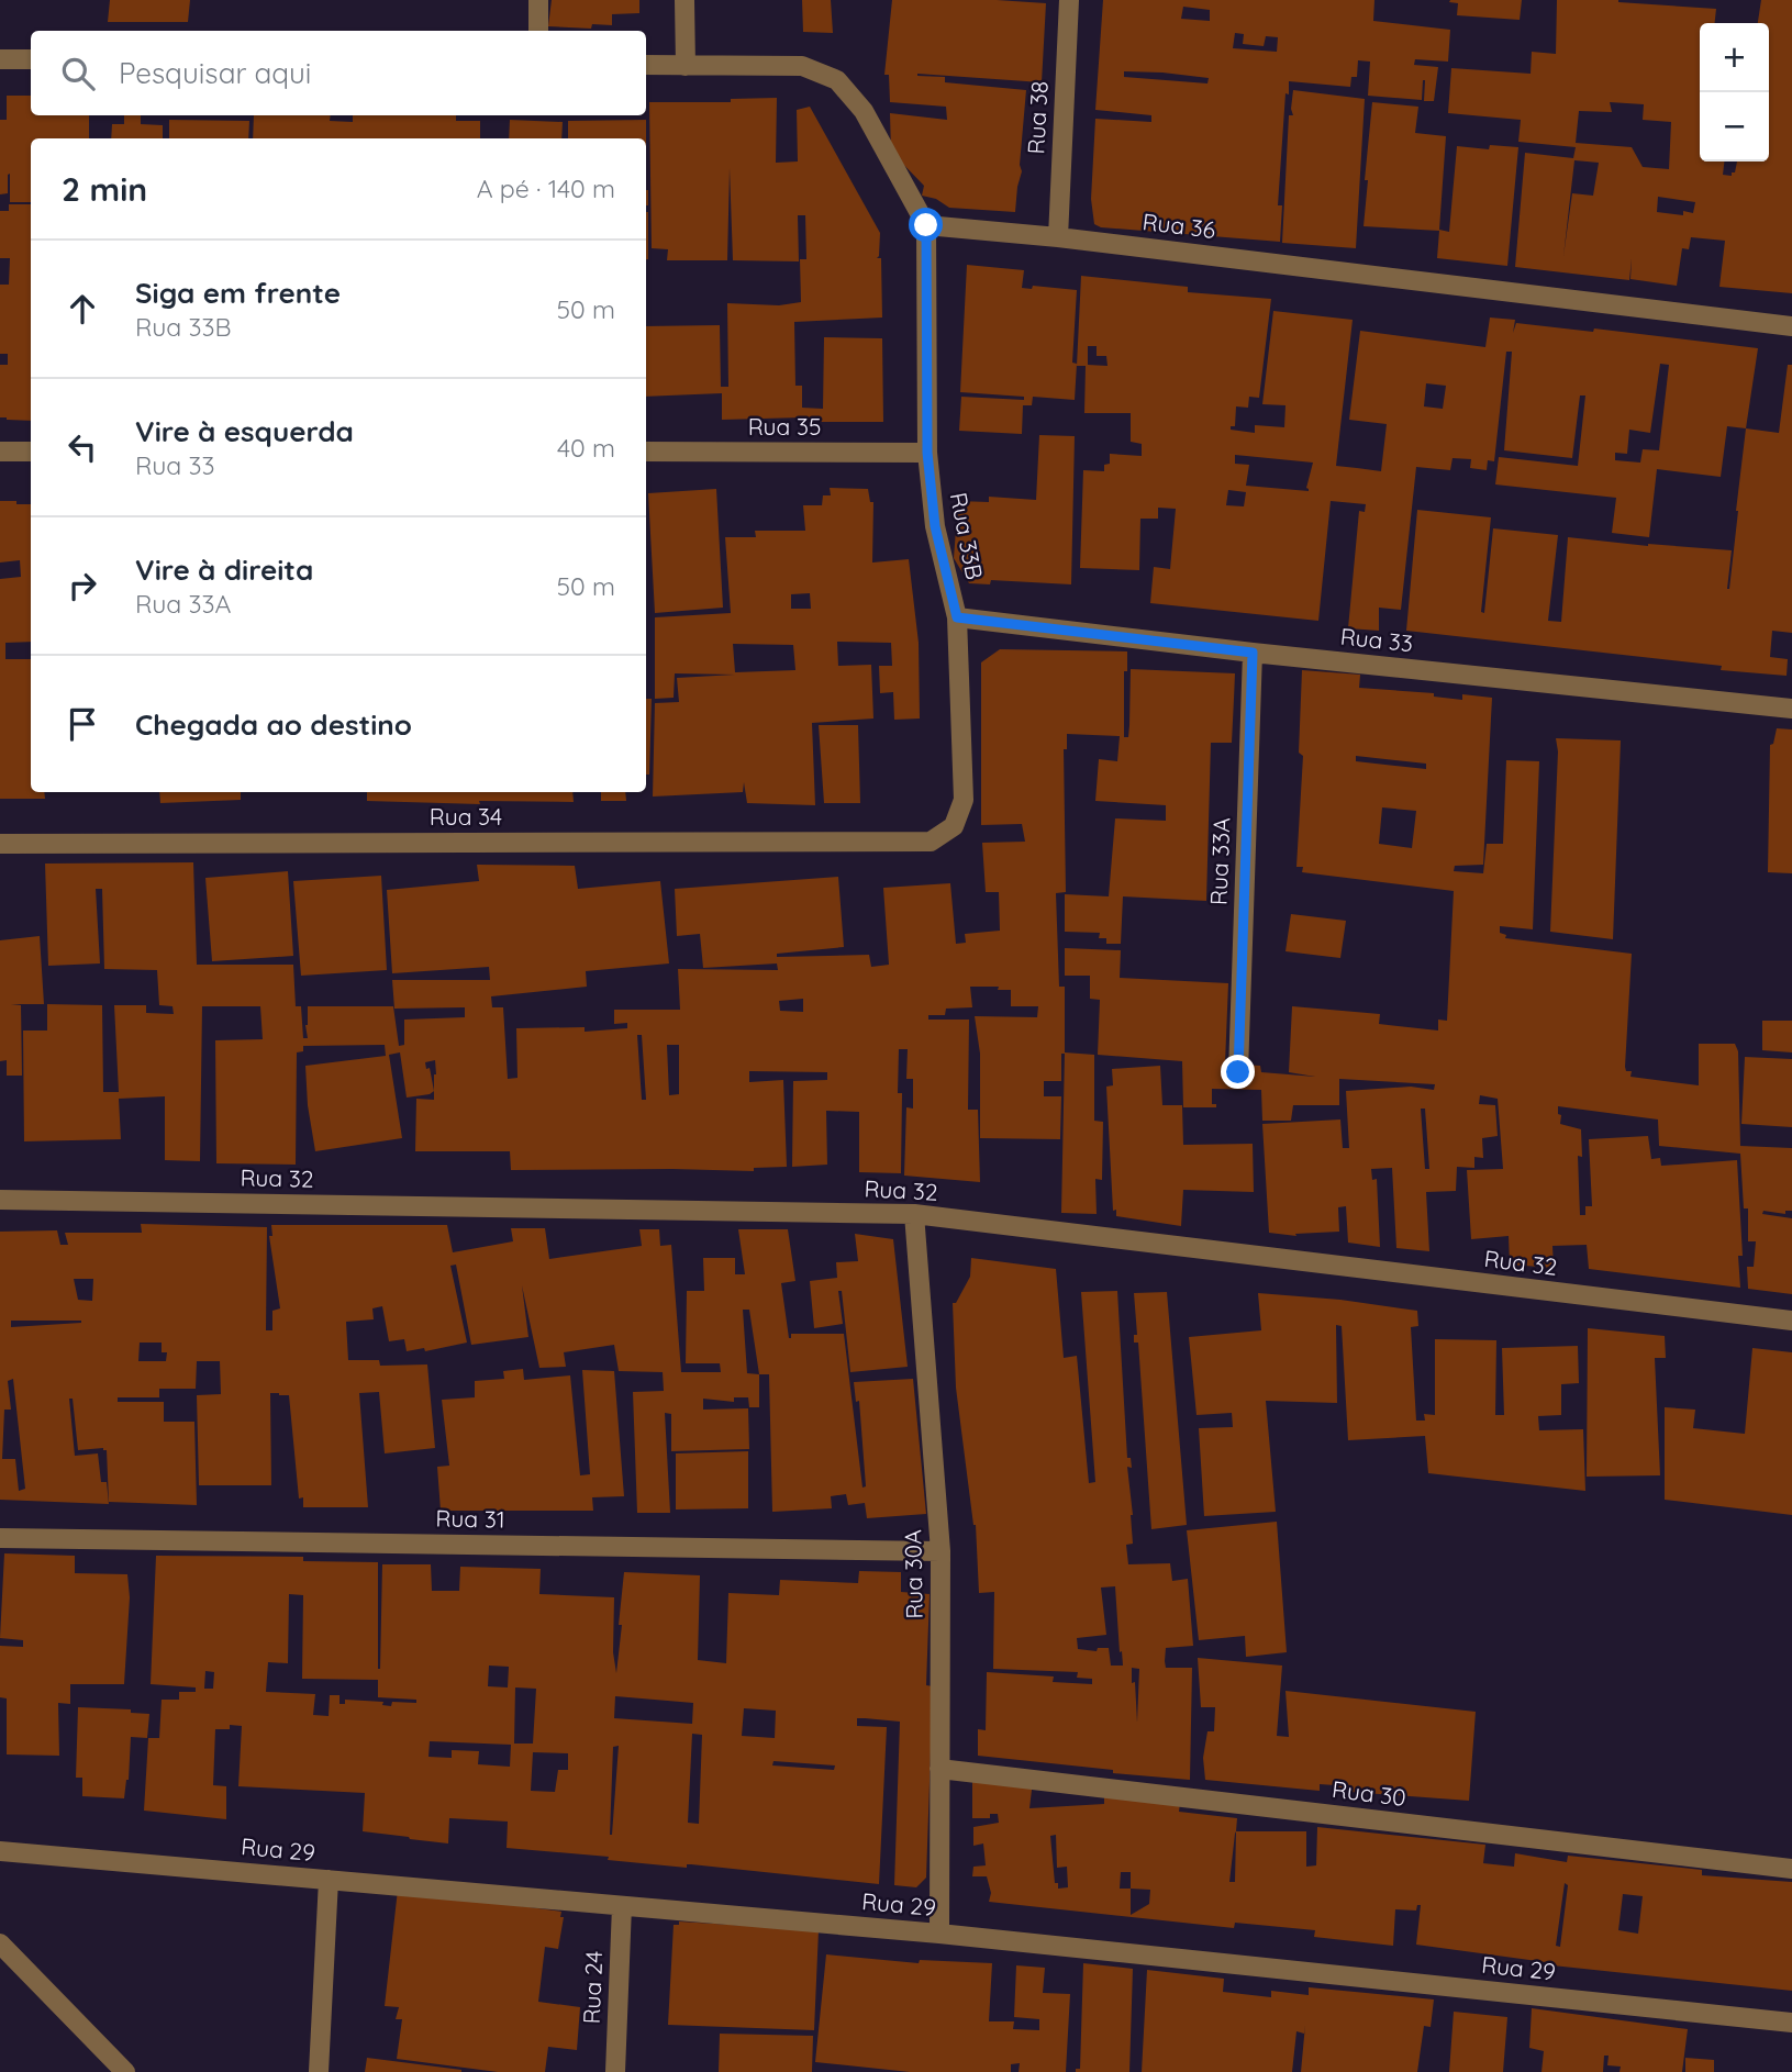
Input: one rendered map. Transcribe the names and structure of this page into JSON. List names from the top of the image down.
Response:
{
  "streets": {
    "street": [
      "Rua 38",
      "Rua 36",
      "Rua 35",
      "Rua 33B",
      "Rua 33",
      "Rua 34",
      "Rua 33A",
      "Rua 32",
      "Rua 31",
      "Rua 30A",
      "Rua 30",
      "Rua 29",
      "Rua 24"
    ]
  },
  "crossings": [
    ["Rua 38", "Rua 36"],
    ["Rua 36", "Rua 33B"],
    ["Rua 35", "Rua 33B"],
    ["Rua 33B", "Rua 33"],
    ["Rua 33B", "Rua 34"],
    ["Rua 33", "Rua 33A"],
    ["Rua 32", "Rua 30A"],
    ["Rua 31", "Rua 30A"],
    ["Rua 30A", "Rua 30"],
    ["Rua 30A", "Rua 29"],
    ["Rua 29", "Rua 24"]
  ],
  "page": {
    "map_buttons": ["+", "−"],
    "search": "Pesquisar aqui",
    "heading": ["2 min", "A pé · 140 m"],
    "list": [
      ["Siga em frente", "Rua 33B", "50 m"],
      ["Vire à esquerda", "Rua 33", "40 m"],
      ["Vire à direita", "Rua 33A", "50 m"],
      "Chegada ao destino"
    ]
  }
}
